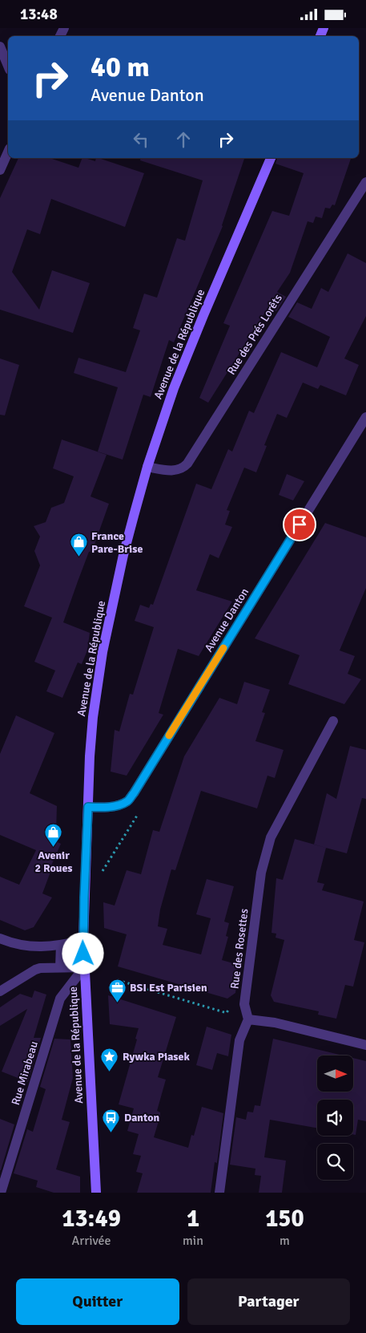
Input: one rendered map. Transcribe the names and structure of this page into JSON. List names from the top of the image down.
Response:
{
  "streets": {
    "main road": ["Avenue de la République"],
    "street": [
      "Rue des Prés Lorêts",
      "Avenue Danton",
      "Rue des Rosettes",
      "Rue Mirabeau"
    ]
  },
  "crossings": [
    ["Rue des Prés Lorêts", "Avenue de la République"],
    ["Avenue de la République", "Avenue Danton"],
    ["Avenue de la République", "Rue Mirabeau"]
  ],
  "places": {
    "shop": ["France Pare-Brise", "Avenir 2 Roues"],
    "office": ["BSI Est Parisien"],
    "place": ["Rywka Piasek"],
    "bus stop": ["Danton"]
  },
  "north": "right",
  "page": {
    "status": "13:48",
    "turn": ["40 m", "Avenue Danton"],
    "eta": [
      "13:49",
      "Arrivée",
      "1",
      "min",
      "150",
      "m"
    ],
    "buttons": ["Quitter", "Partager"]
  }
}
